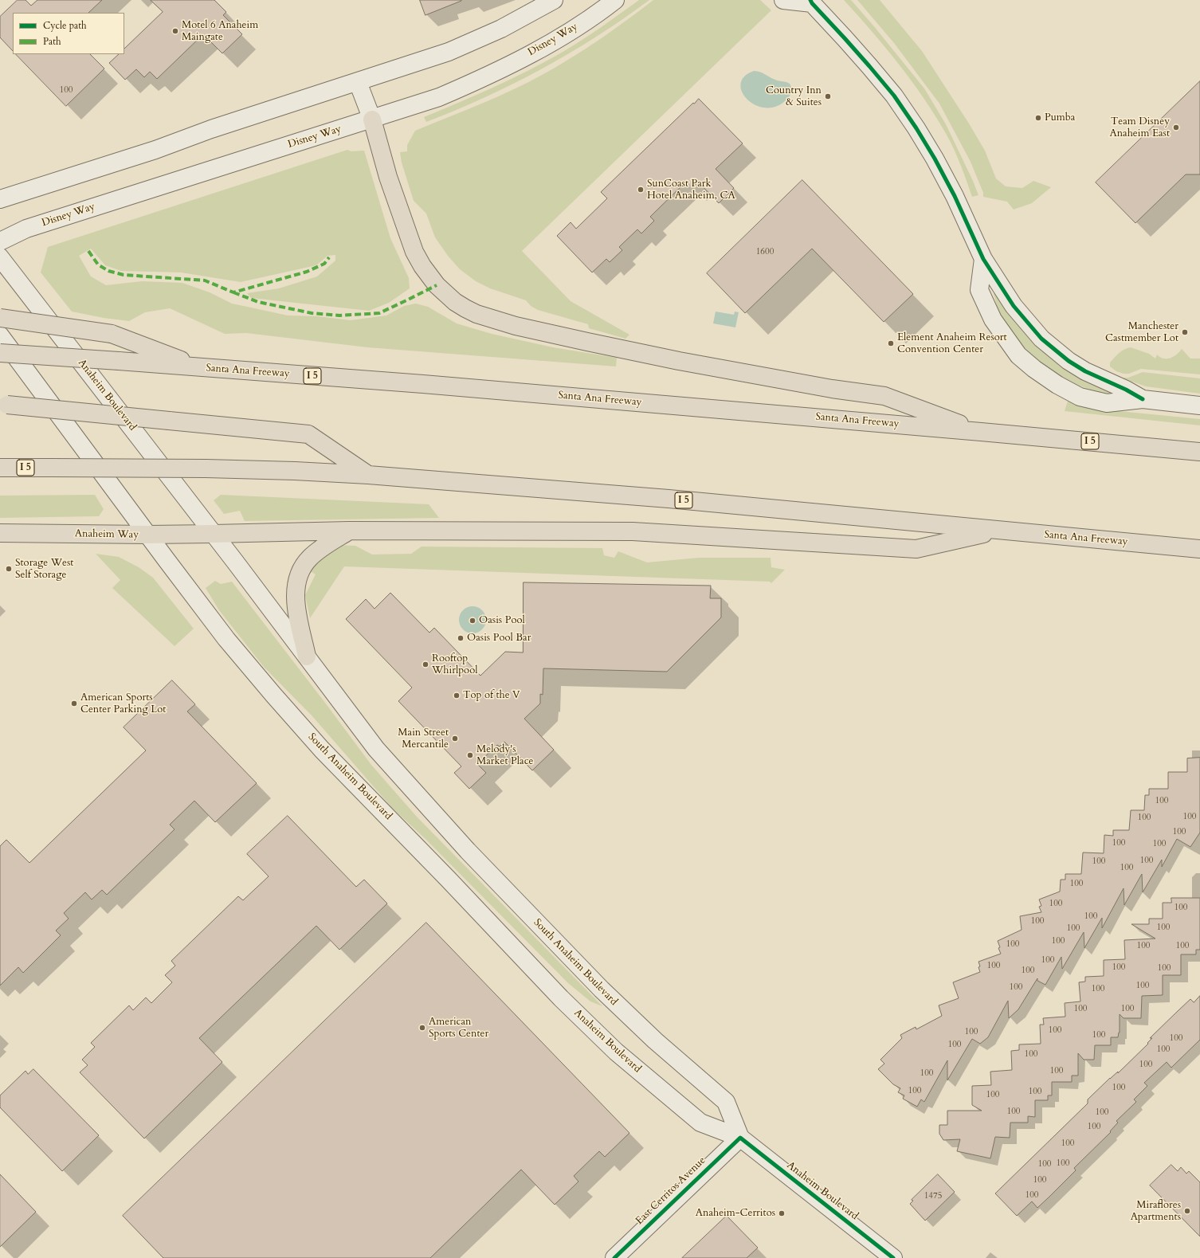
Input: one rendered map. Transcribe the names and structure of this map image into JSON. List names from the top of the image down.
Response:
{
  "streets": {
    "main road": [
      "Disney Way",
      "Santa Ana Freeway",
      "I 5",
      "Anaheim Boulevard",
      "Anaheim Way",
      "South Anaheim Boulevard",
      "East Cerritos Avenue"
    ]
  },
  "crossings": [
    ["Santa Ana Freeway", "Anaheim Way"],
    ["Anaheim Boulevard", "Anaheim Way"],
    ["Anaheim Boulevard", "South Anaheim Boulevard"],
    ["Anaheim Boulevard", "East Cerritos Avenue"],
    ["Anaheim Way", "South Anaheim Boulevard"],
    ["South Anaheim Boulevard", "East Cerritos Avenue"]
  ],
  "places": [
    "Motel 6 Anaheim Maingate",
    "Country Inn & Suites",
    "Pumba",
    "Team Disney Anaheim East",
    "SunCoast Park Hotel Anaheim, CA",
    "Manchester Castmember Lot",
    "Element Anaheim Resort Convention Center",
    "Storage West Self Storage",
    "Oasis Pool",
    "Oasis Pool Bar",
    "Rooftop Whirlpool",
    "Top of the V",
    "American Sports Center Parking Lot",
    "Main Street Mercantile",
    "Melody's Market Place",
    "American Sports Center",
    "Miraflores Apartments",
    "Anaheim-Cerritos"
  ],
  "house_numbers": [
    "100",
    "1600",
    "100",
    "100",
    "100",
    "100",
    "100",
    "100",
    "100",
    "100",
    "100",
    "100",
    "100",
    "100",
    "100",
    "100",
    "100",
    "100",
    "100",
    "100",
    "100",
    "100",
    "100",
    "100",
    "100",
    "100",
    "100",
    "100",
    "100",
    "100",
    "100",
    "100",
    "100",
    "100",
    "100",
    "100",
    "100",
    "100",
    "100",
    "100",
    "100",
    "100",
    "100",
    "100",
    "100",
    "100",
    "100",
    "100",
    "100",
    "100",
    "100",
    "100",
    "100",
    "100",
    "1475"
  ],
  "legend": ["Cycle path", "Path"]
}
